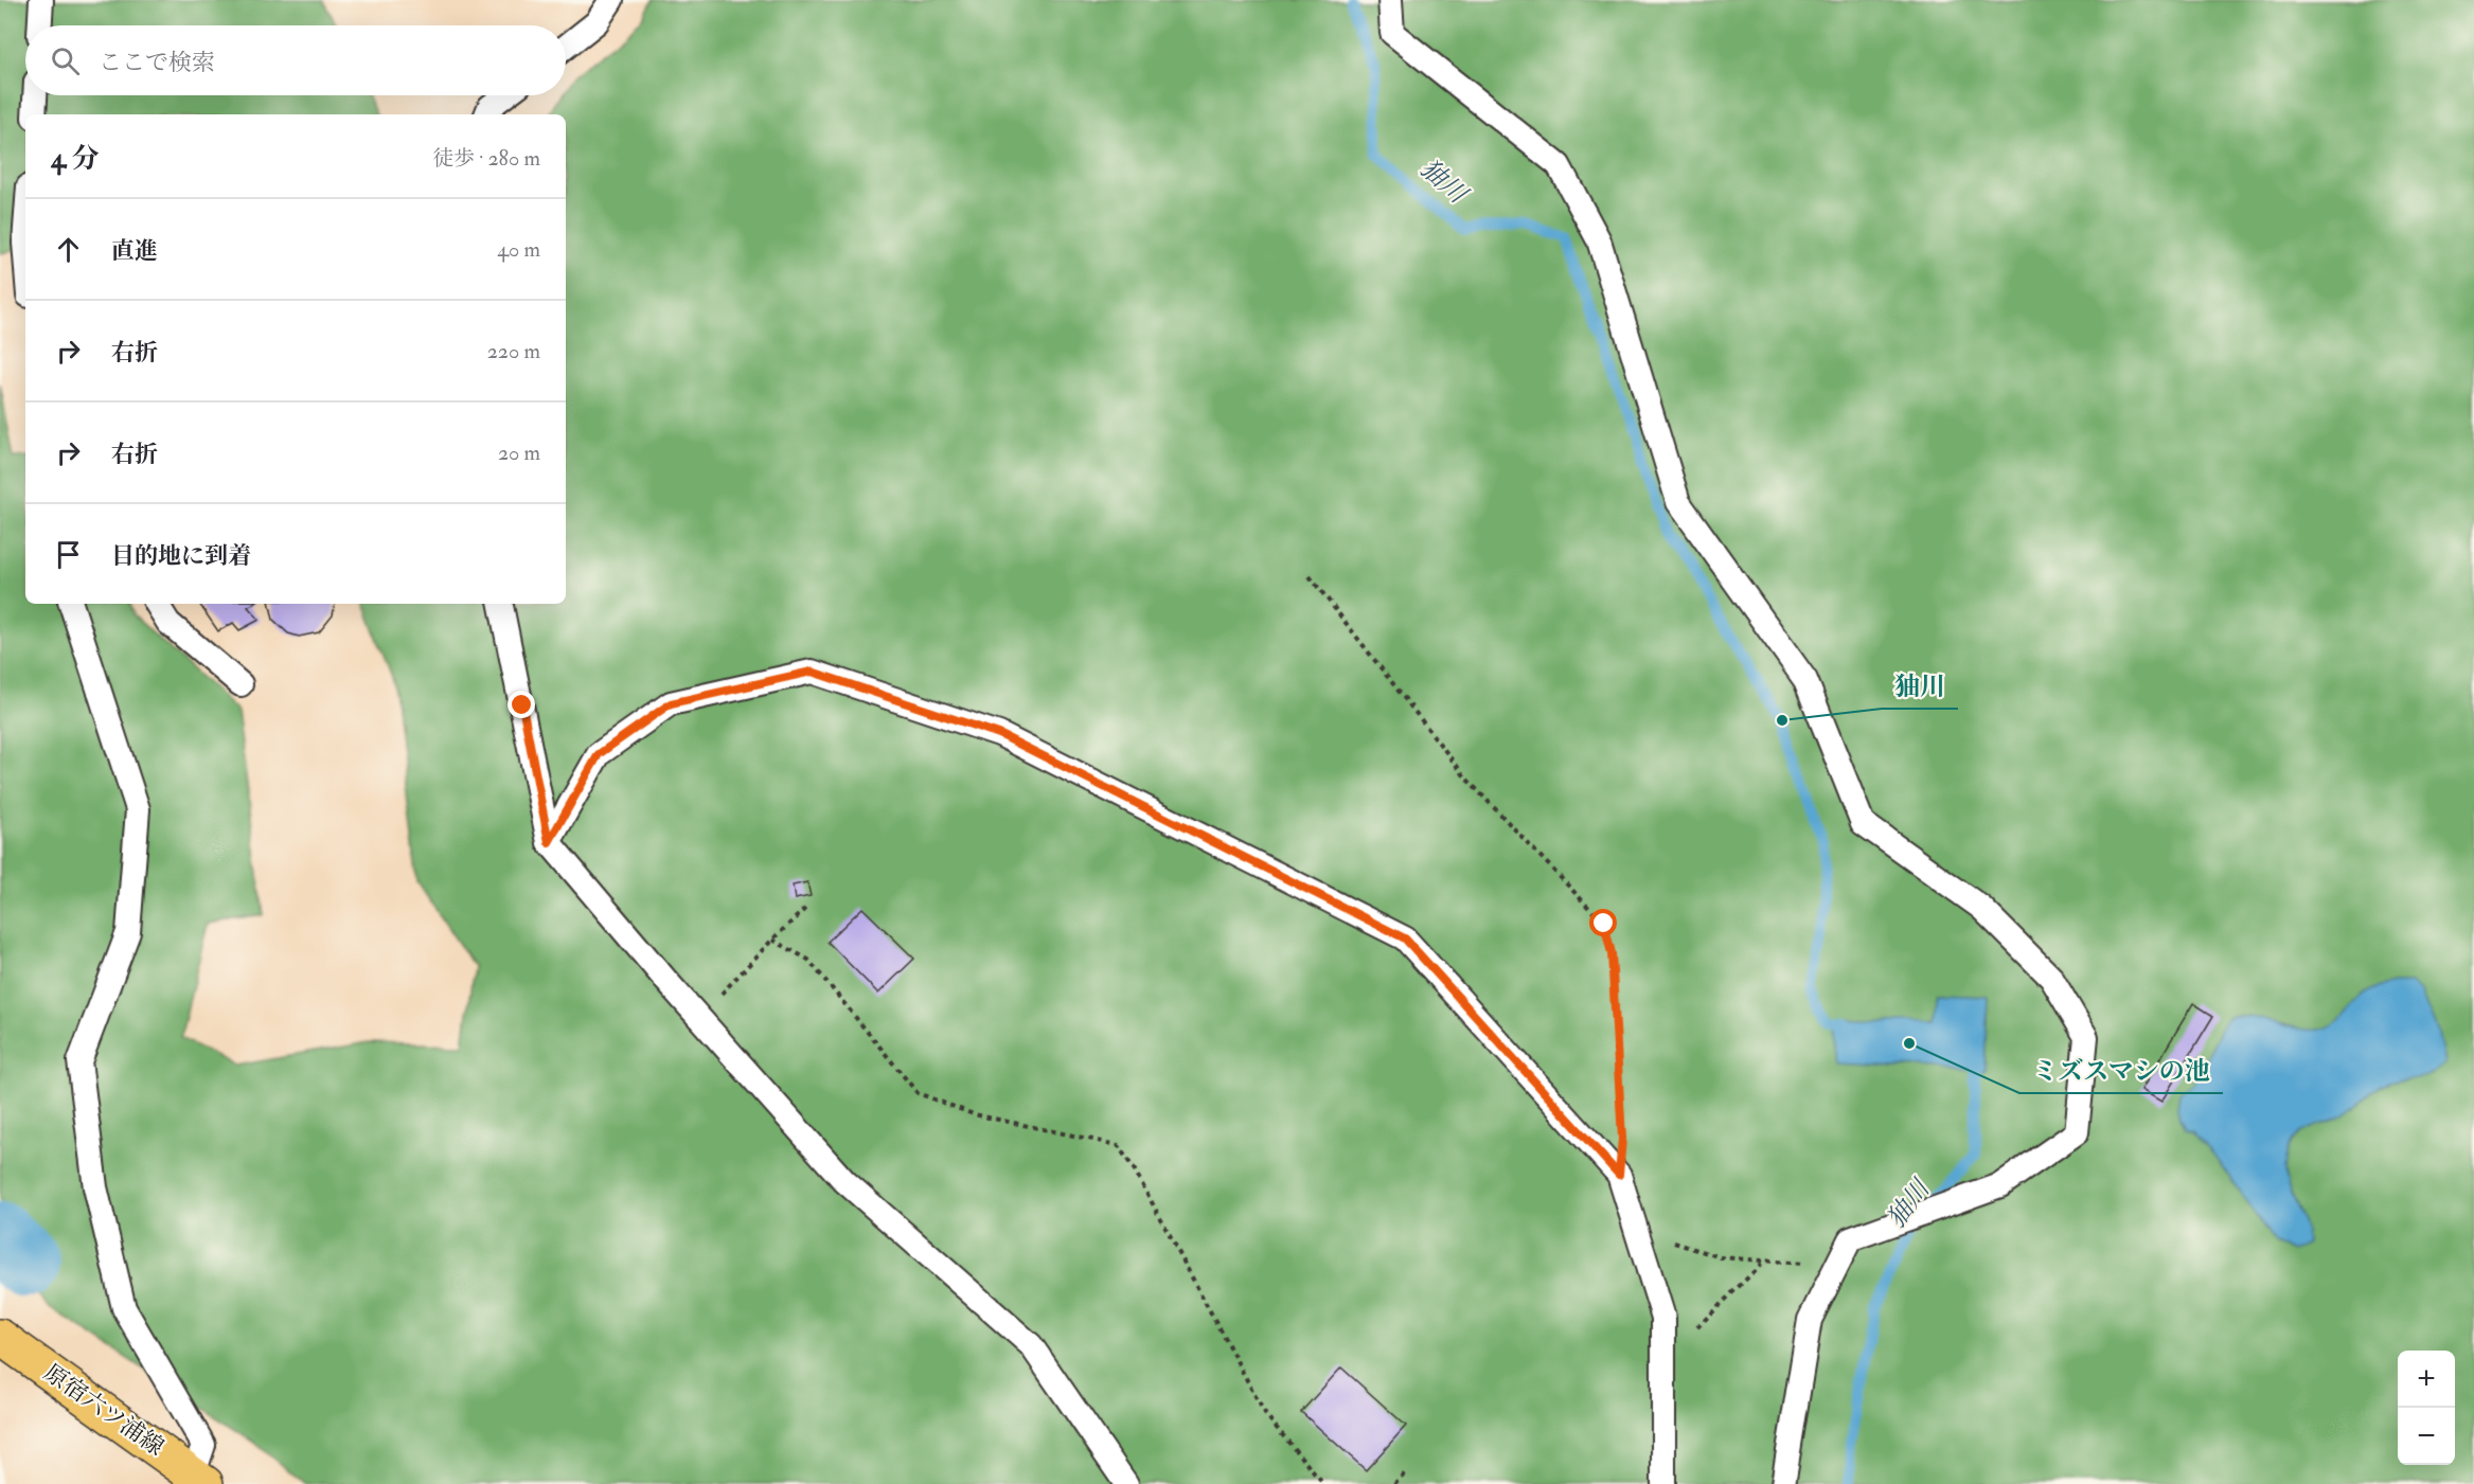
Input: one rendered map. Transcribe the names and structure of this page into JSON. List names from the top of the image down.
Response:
{
  "streets": {
    "main road": ["原宿六ツ浦線"]
  },
  "water": ["㹨川"],
  "places": ["㹨川", "ミズスマシの池"],
  "page": {
    "search": "ここで検索",
    "heading": ["4 分", "徒歩 · 280 m"],
    "list": [
      ["直進", "40 m"],
      ["右折", "220 m"],
      ["右折", "20 m"],
      "目的地に到着"
    ],
    "map_buttons": ["+", "−"]
  }
}
